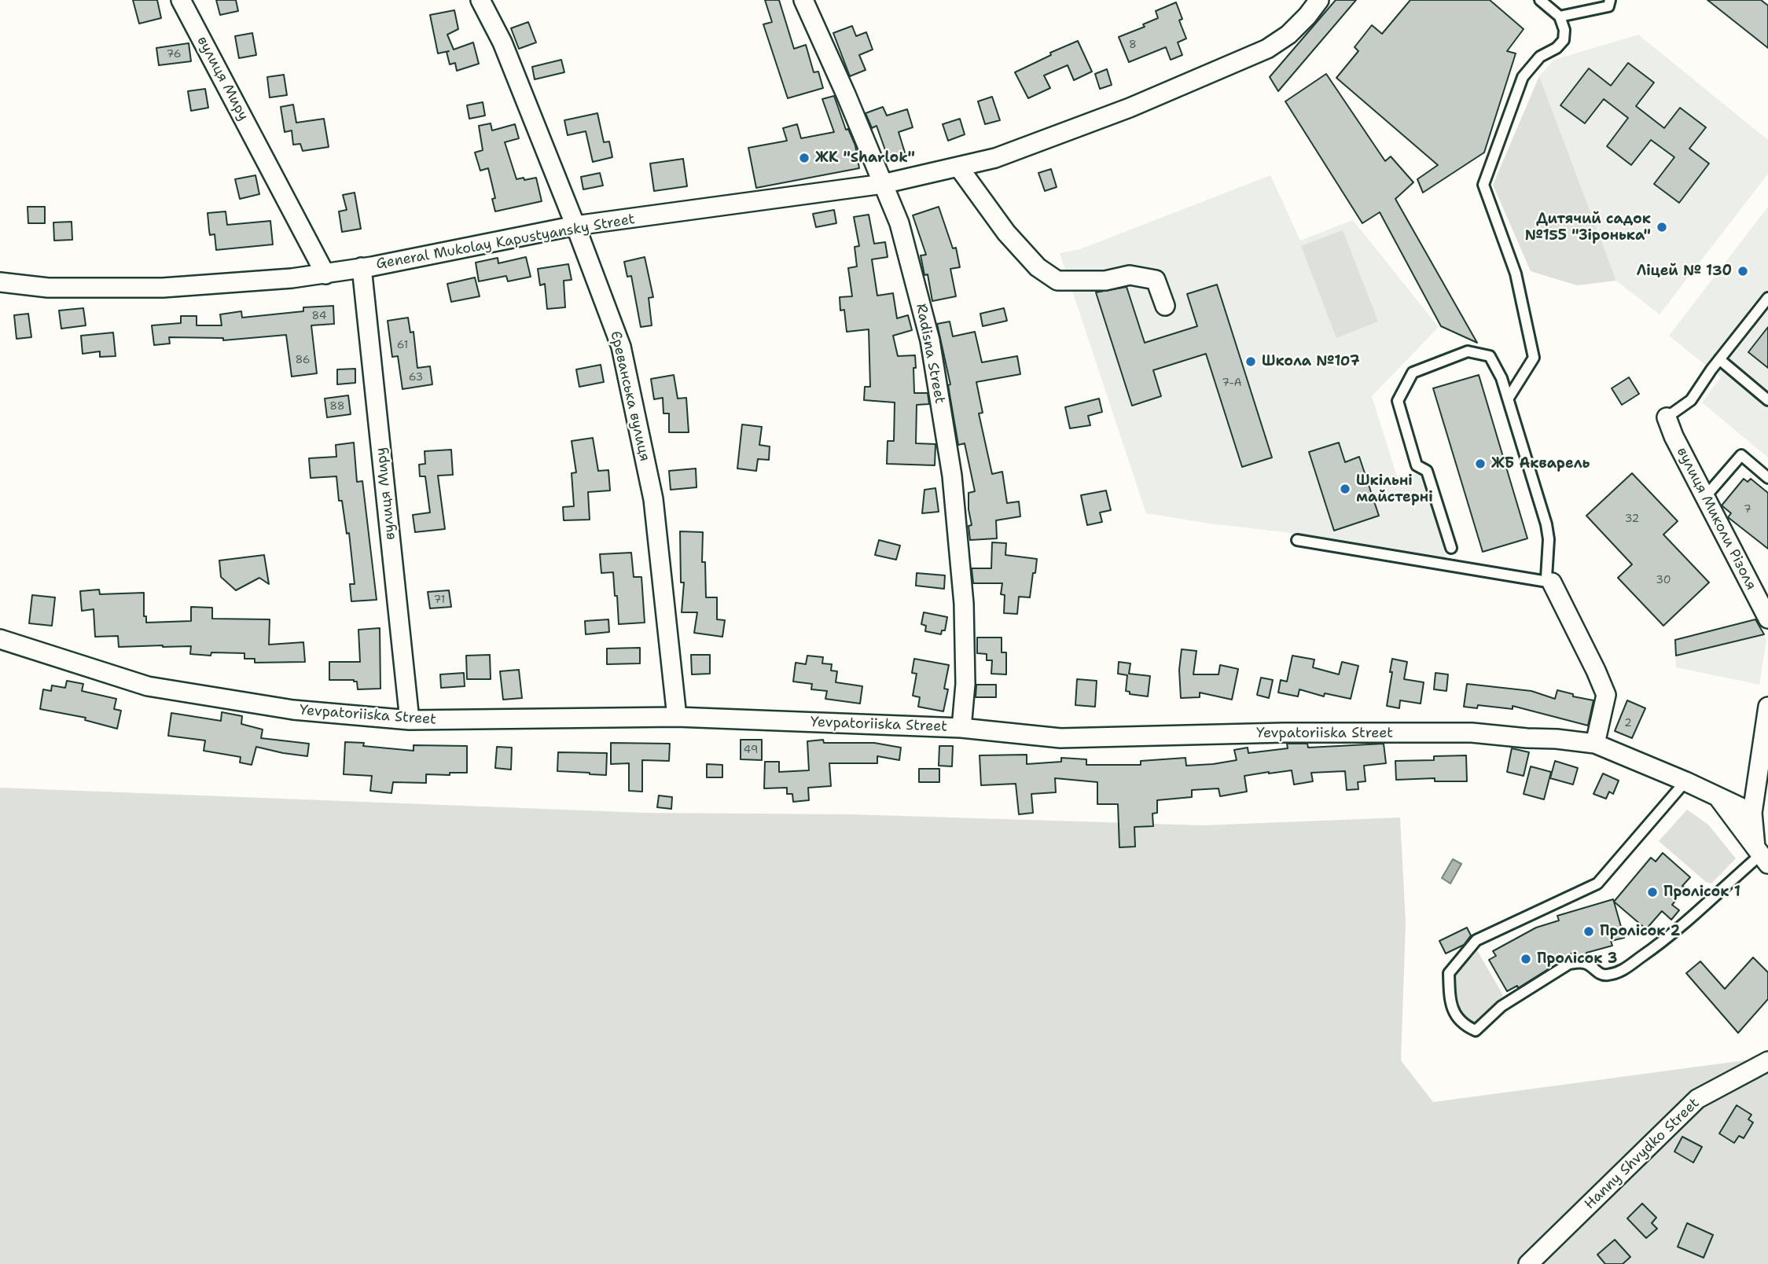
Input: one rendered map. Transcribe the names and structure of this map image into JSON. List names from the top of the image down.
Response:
{
  "streets": {
    "street": [
      "вулиця Миру",
      "General Mukolay Kapustyansky Street",
      "Radisna Street",
      "Єреванська вулиця",
      "вулиця Миколи Різоля",
      "Yevpatoriiska Street",
      "Hanny Shvydko Street"
    ]
  },
  "crossings": [
    ["вулиця Миру", "General Mukolay Kapustyansky Street"],
    ["вулиця Миру", "Yevpatoriiska Street"],
    ["General Mukolay Kapustyansky Street", "Radisna Street"],
    ["General Mukolay Kapustyansky Street", "Єреванська вулиця"],
    ["Radisna Street", "Yevpatoriiska Street"],
    ["Єреванська вулиця", "Yevpatoriiska Street"]
  ],
  "places": [
    "ЖК \"Sharlok\"",
    "Дитячий садок №155 \"Зіронька\"",
    "Ліцей № 130",
    "Школа №107",
    "ЖБ Акварель",
    "Шкільні майстерні",
    "Пролісок 1",
    "Пролісок 2",
    "Пролісок 3"
  ],
  "house_numbers": [
    "8",
    "76",
    "84",
    "61",
    "86",
    "63",
    "7-А",
    "88",
    "7",
    "32",
    "30",
    "71",
    "2",
    "49"
  ]
}
